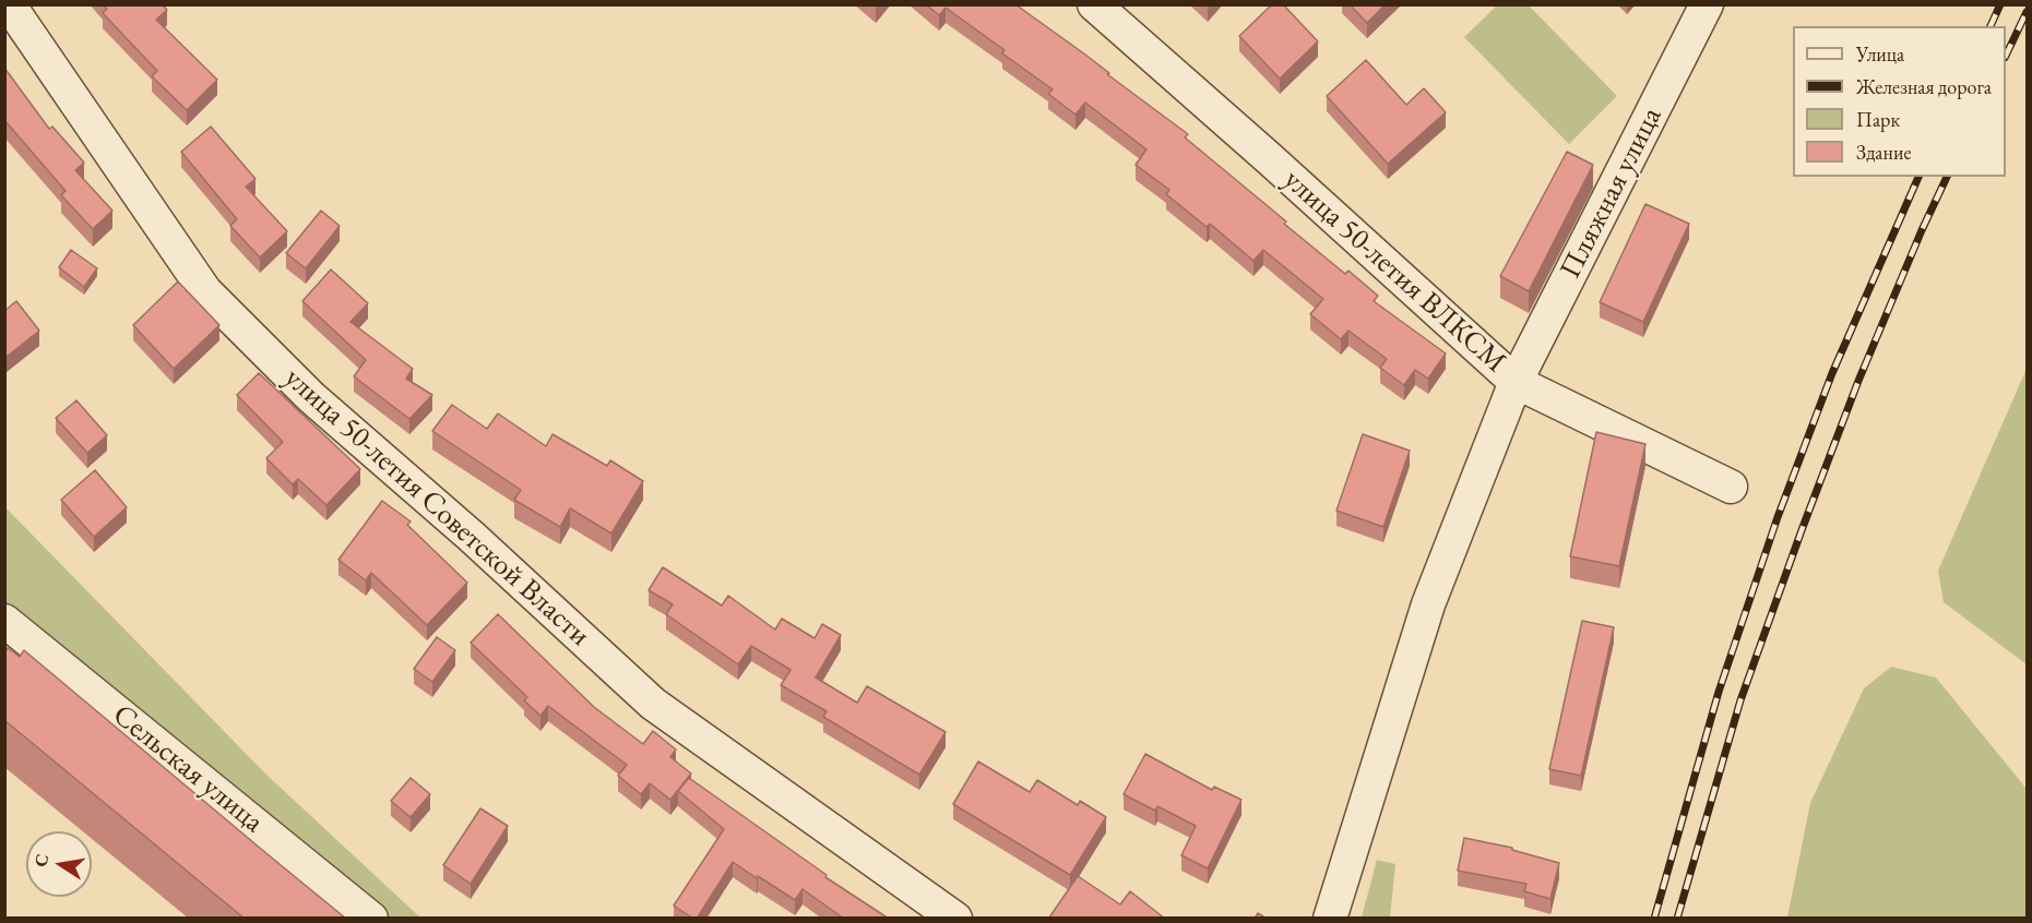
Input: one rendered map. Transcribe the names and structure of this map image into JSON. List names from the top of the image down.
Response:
{
  "streets": {
    "street": [
      "Пляжная улица",
      "улица 50-летия ВЛКСМ",
      "улица 50-летия Советской Власти",
      "Сельская улица"
    ]
  },
  "crossings": [
    ["Пляжная улица", "улица 50-летия ВЛКСМ"]
  ],
  "legend": [
    "Улица",
    "Железная дорога",
    "Парк",
    "Здание"
  ],
  "north": "left"
}
